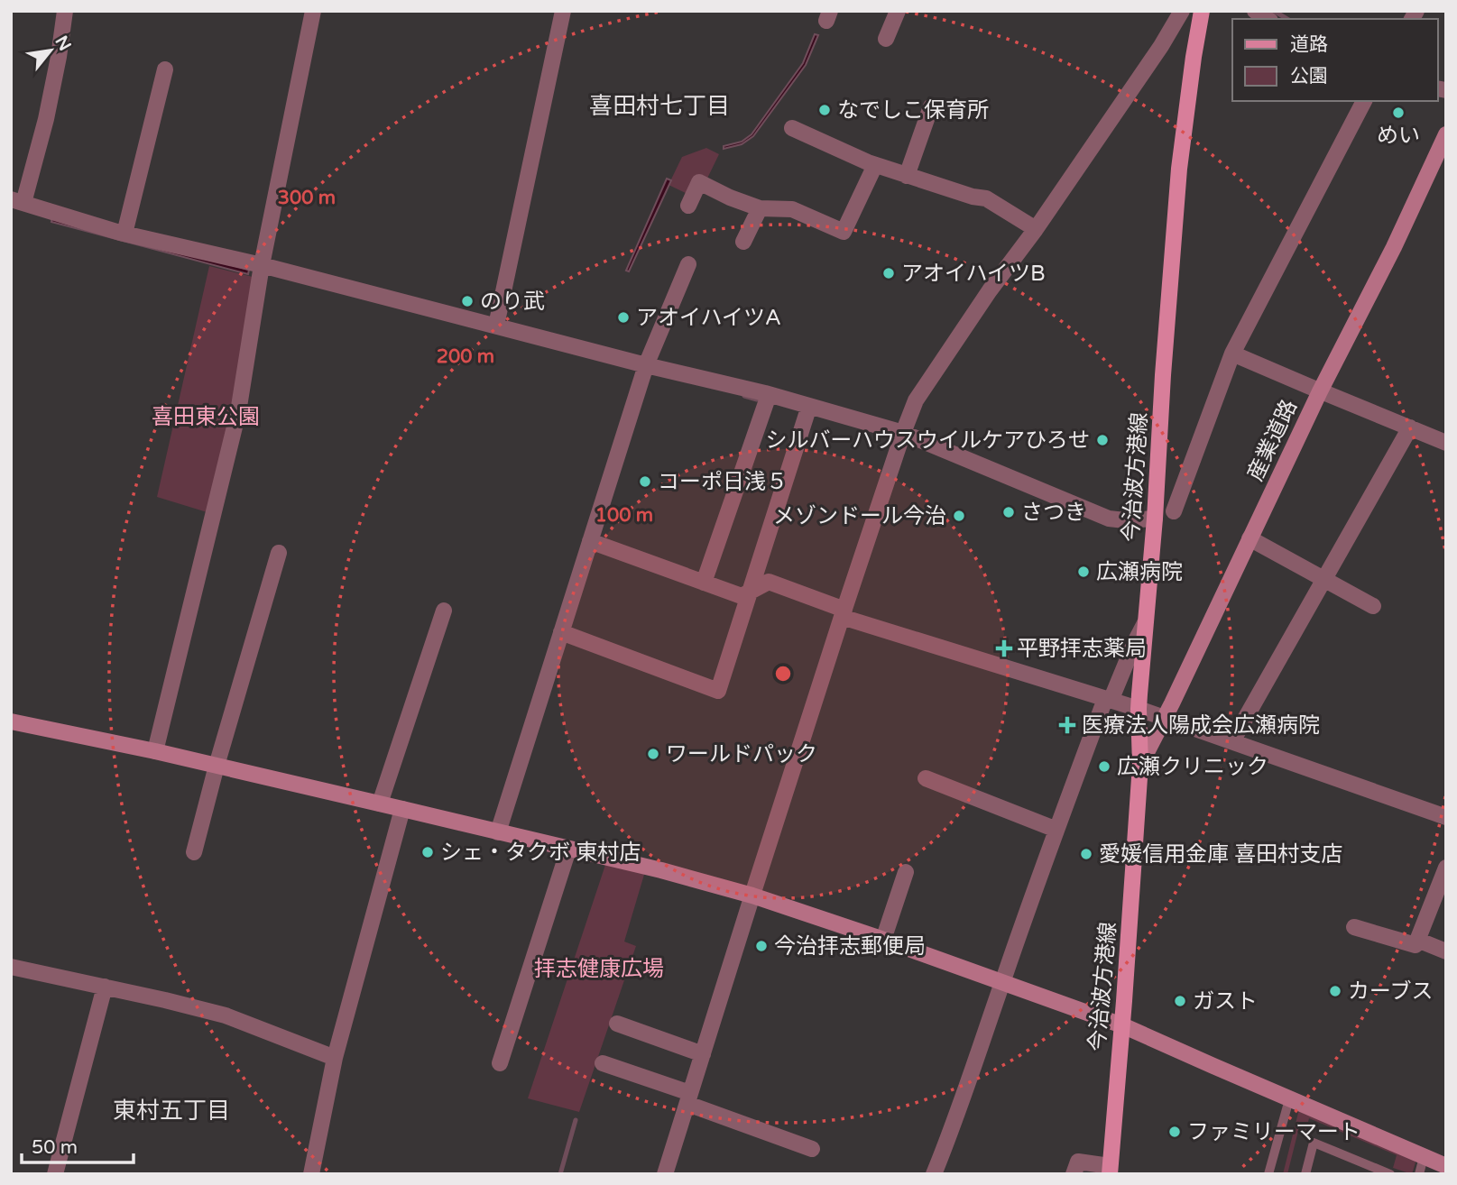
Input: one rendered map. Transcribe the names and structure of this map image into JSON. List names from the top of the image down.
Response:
{
  "streets": {
    "main road": ["今治波方港線"],
    "street": ["産業道路"]
  },
  "crossings": [
    ["産業道路", "今治波方港線"]
  ],
  "districts": ["喜田村七丁目", "東村五丁目"],
  "parks": ["喜田東公園", "拝志健康広場"],
  "places": {
    "other": [
      "なでしこ保育所",
      "めい",
      "アオイハイツB",
      "のり武",
      "アオイハイツA",
      "シルバーハウスウイルケアひろせ",
      "コーポ日浅５",
      "さつき",
      "メゾンドール今治",
      "広瀬病院",
      "ワールドパック",
      "広瀬クリニック",
      "シェ・タクボ 東村店",
      "愛媛信用金庫 喜田村支店",
      "今治拝志郵便局",
      "カーブス",
      "ガスト",
      "ファミリーマート"
    ],
    "health": ["平野拝志薬局", "医療法人陽成会広瀬病院"]
  },
  "legend": ["道路", "公園"],
  "scale_bar": "50 m",
  "north": "top right",
  "rings": ["300 m", "200 m", "100 m"]
}
